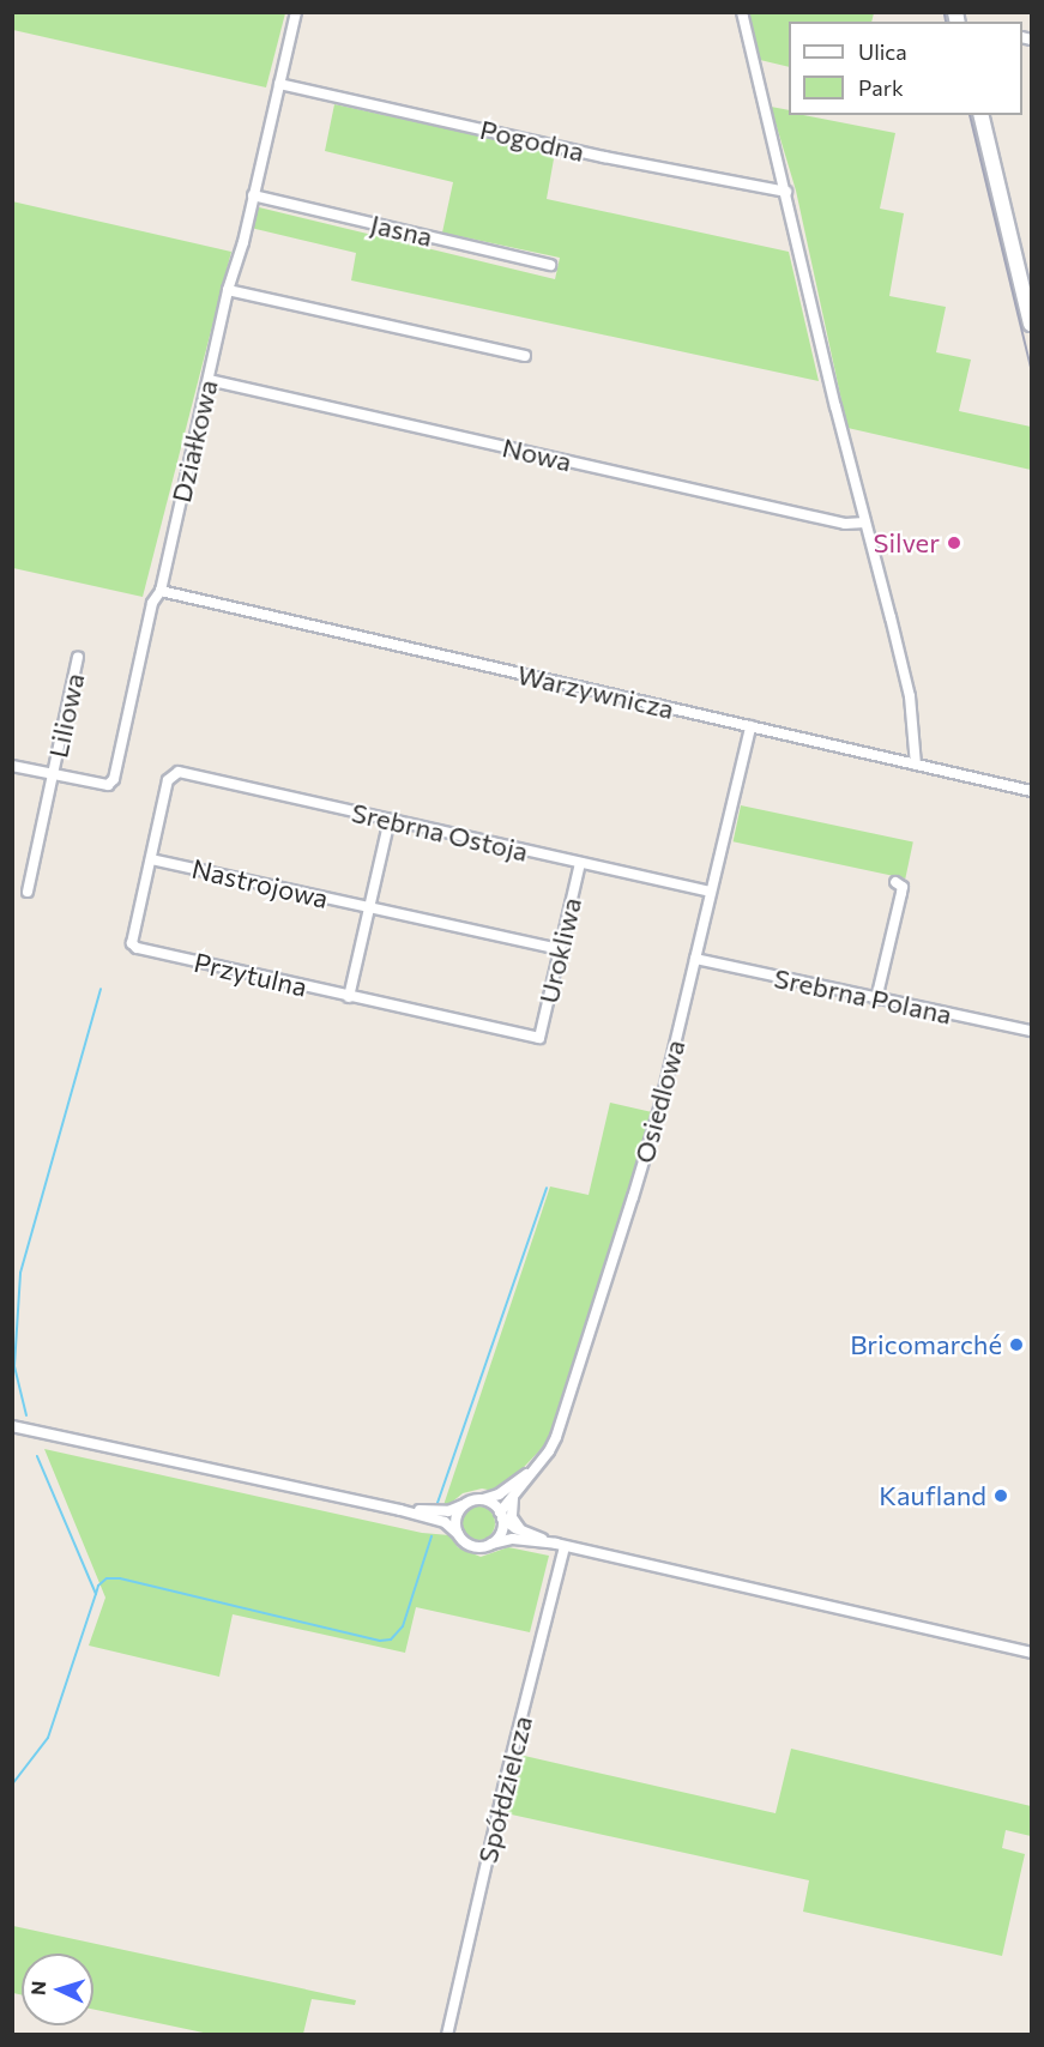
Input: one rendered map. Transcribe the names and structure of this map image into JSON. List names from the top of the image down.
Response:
{
  "streets": {
    "street": [
      "Pogodna",
      "Jasna",
      "Działkowa",
      "Nowa",
      "Warzywnicza",
      "Liliowa",
      "Srebrna Ostoja",
      "Nastrojowa",
      "Urokliwa",
      "Przytulna",
      "Srebrna Polana",
      "Osiedlowa",
      "Spółdzielcza"
    ]
  },
  "crossings": [
    ["Pogodna", "Działkowa"],
    ["Jasna", "Działkowa"],
    ["Działkowa", "Nowa"],
    ["Działkowa", "Warzywnicza"],
    ["Działkowa", "Liliowa"],
    ["Warzywnicza", "Osiedlowa"],
    ["Srebrna Ostoja", "Urokliwa"],
    ["Srebrna Ostoja", "Przytulna"],
    ["Srebrna Ostoja", "Osiedlowa"],
    ["Nastrojowa", "Urokliwa"],
    ["Nastrojowa", "Przytulna"],
    ["Urokliwa", "Przytulna"],
    ["Srebrna Polana", "Osiedlowa"]
  ],
  "places": ["Silver", "Bricomarché", "Kaufland"],
  "legend": ["Ulica", "Park"],
  "north": "left"
}
